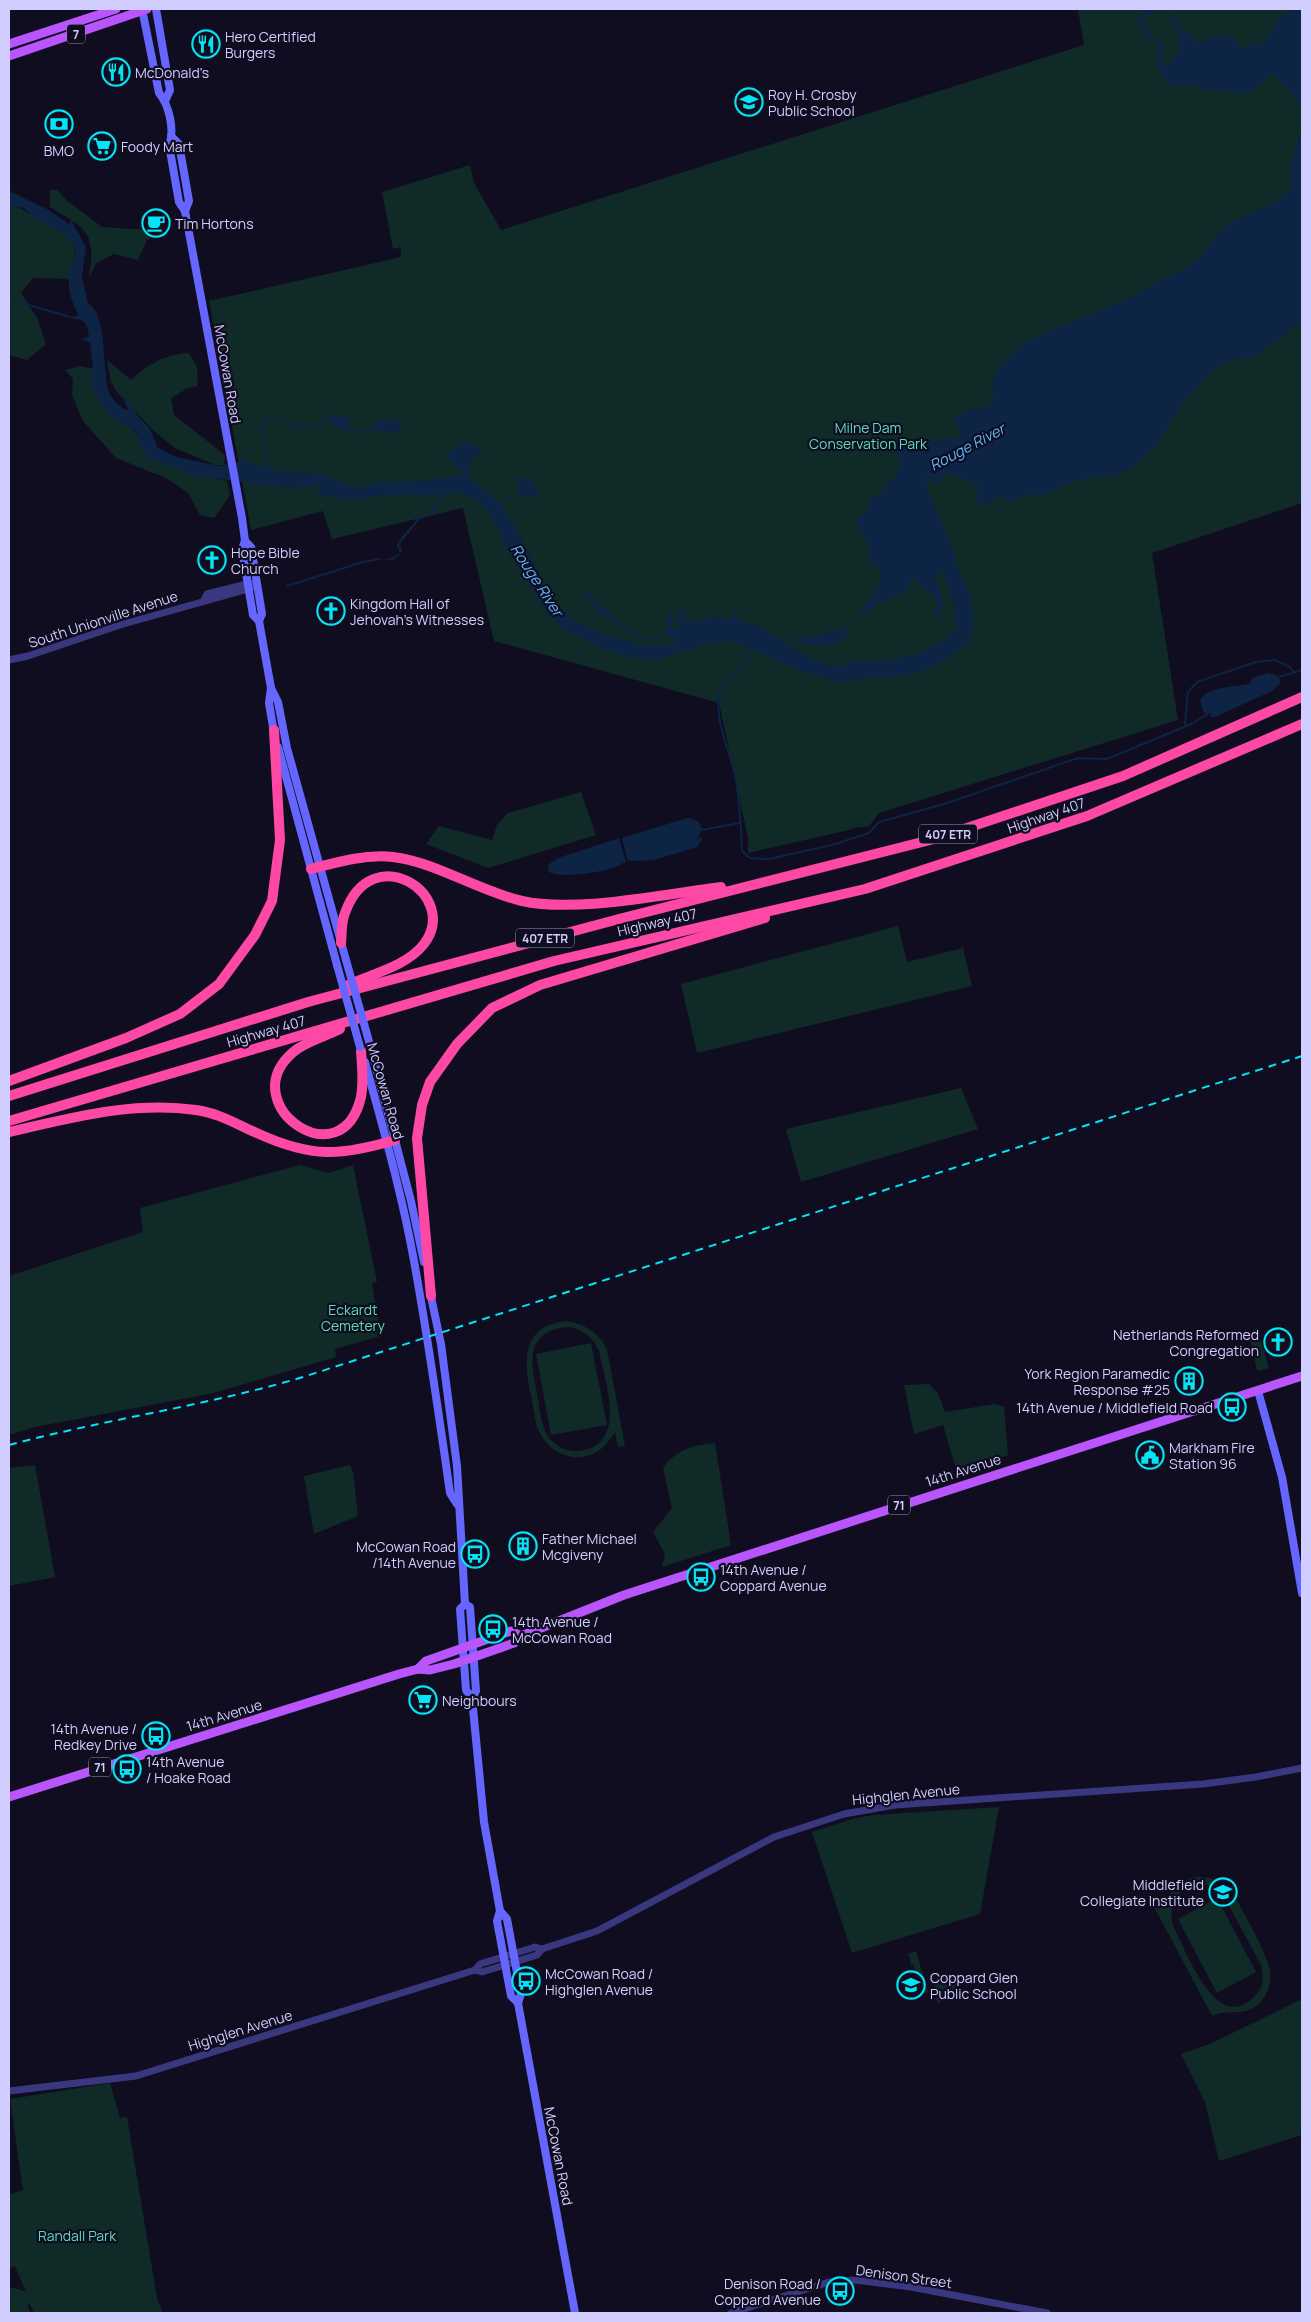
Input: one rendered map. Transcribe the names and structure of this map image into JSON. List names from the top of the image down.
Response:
{
  "streets": {
    "highway": ["Highway 407", "407 ETR"],
    "main road": [
      "7",
      "McCowan Road",
      "14th Avenue",
      "71"
    ],
    "street": ["South Unionville Avenue", "Highglen Avenue", "Denison Street"]
  },
  "crossings": [
    ["7", "McCowan Road"],
    ["McCowan Road", "South Unionville Avenue"],
    ["McCowan Road", "14th Avenue"],
    ["McCowan Road", "Highglen Avenue"]
  ],
  "water": ["Rouge River"],
  "parks": ["Milne Dam Conservation Park", "Eckardt Cemetery", "Randall Park"],
  "places": {
    "restaurant": ["Hero Certified Burgers", "McDonald's"],
    "school or university": ["Roy H. Crosby Public School", "Middlefield Collegiate Institute", "Coppard Glen Public School"],
    "bank": ["BMO"],
    "supermarket": ["Foody Mart", "Neighbours"],
    "cafe": ["Tim Hortons"],
    "church": ["Hope Bible Church", "Kingdom Hall of Jehovah's Witnesses", "Netherlands Reformed Congregation"],
    "building": ["York Region Paramedic Response #25", "Father Michael Mcgiveny"],
    "bus stop": [
      "14th Avenue / Middlefield Road",
      "McCowan Road /14th Avenue",
      "14th Avenue / Coppard Avenue",
      "14th Avenue / McCowan Road",
      "14th Avenue / Redkey Drive",
      "14th Avenue / Hoake Road",
      "McCowan Road / Highglen Avenue",
      "Denison Road / Coppard Avenue"
    ],
    "public building": ["Markham Fire Station 96"]
  }
}
